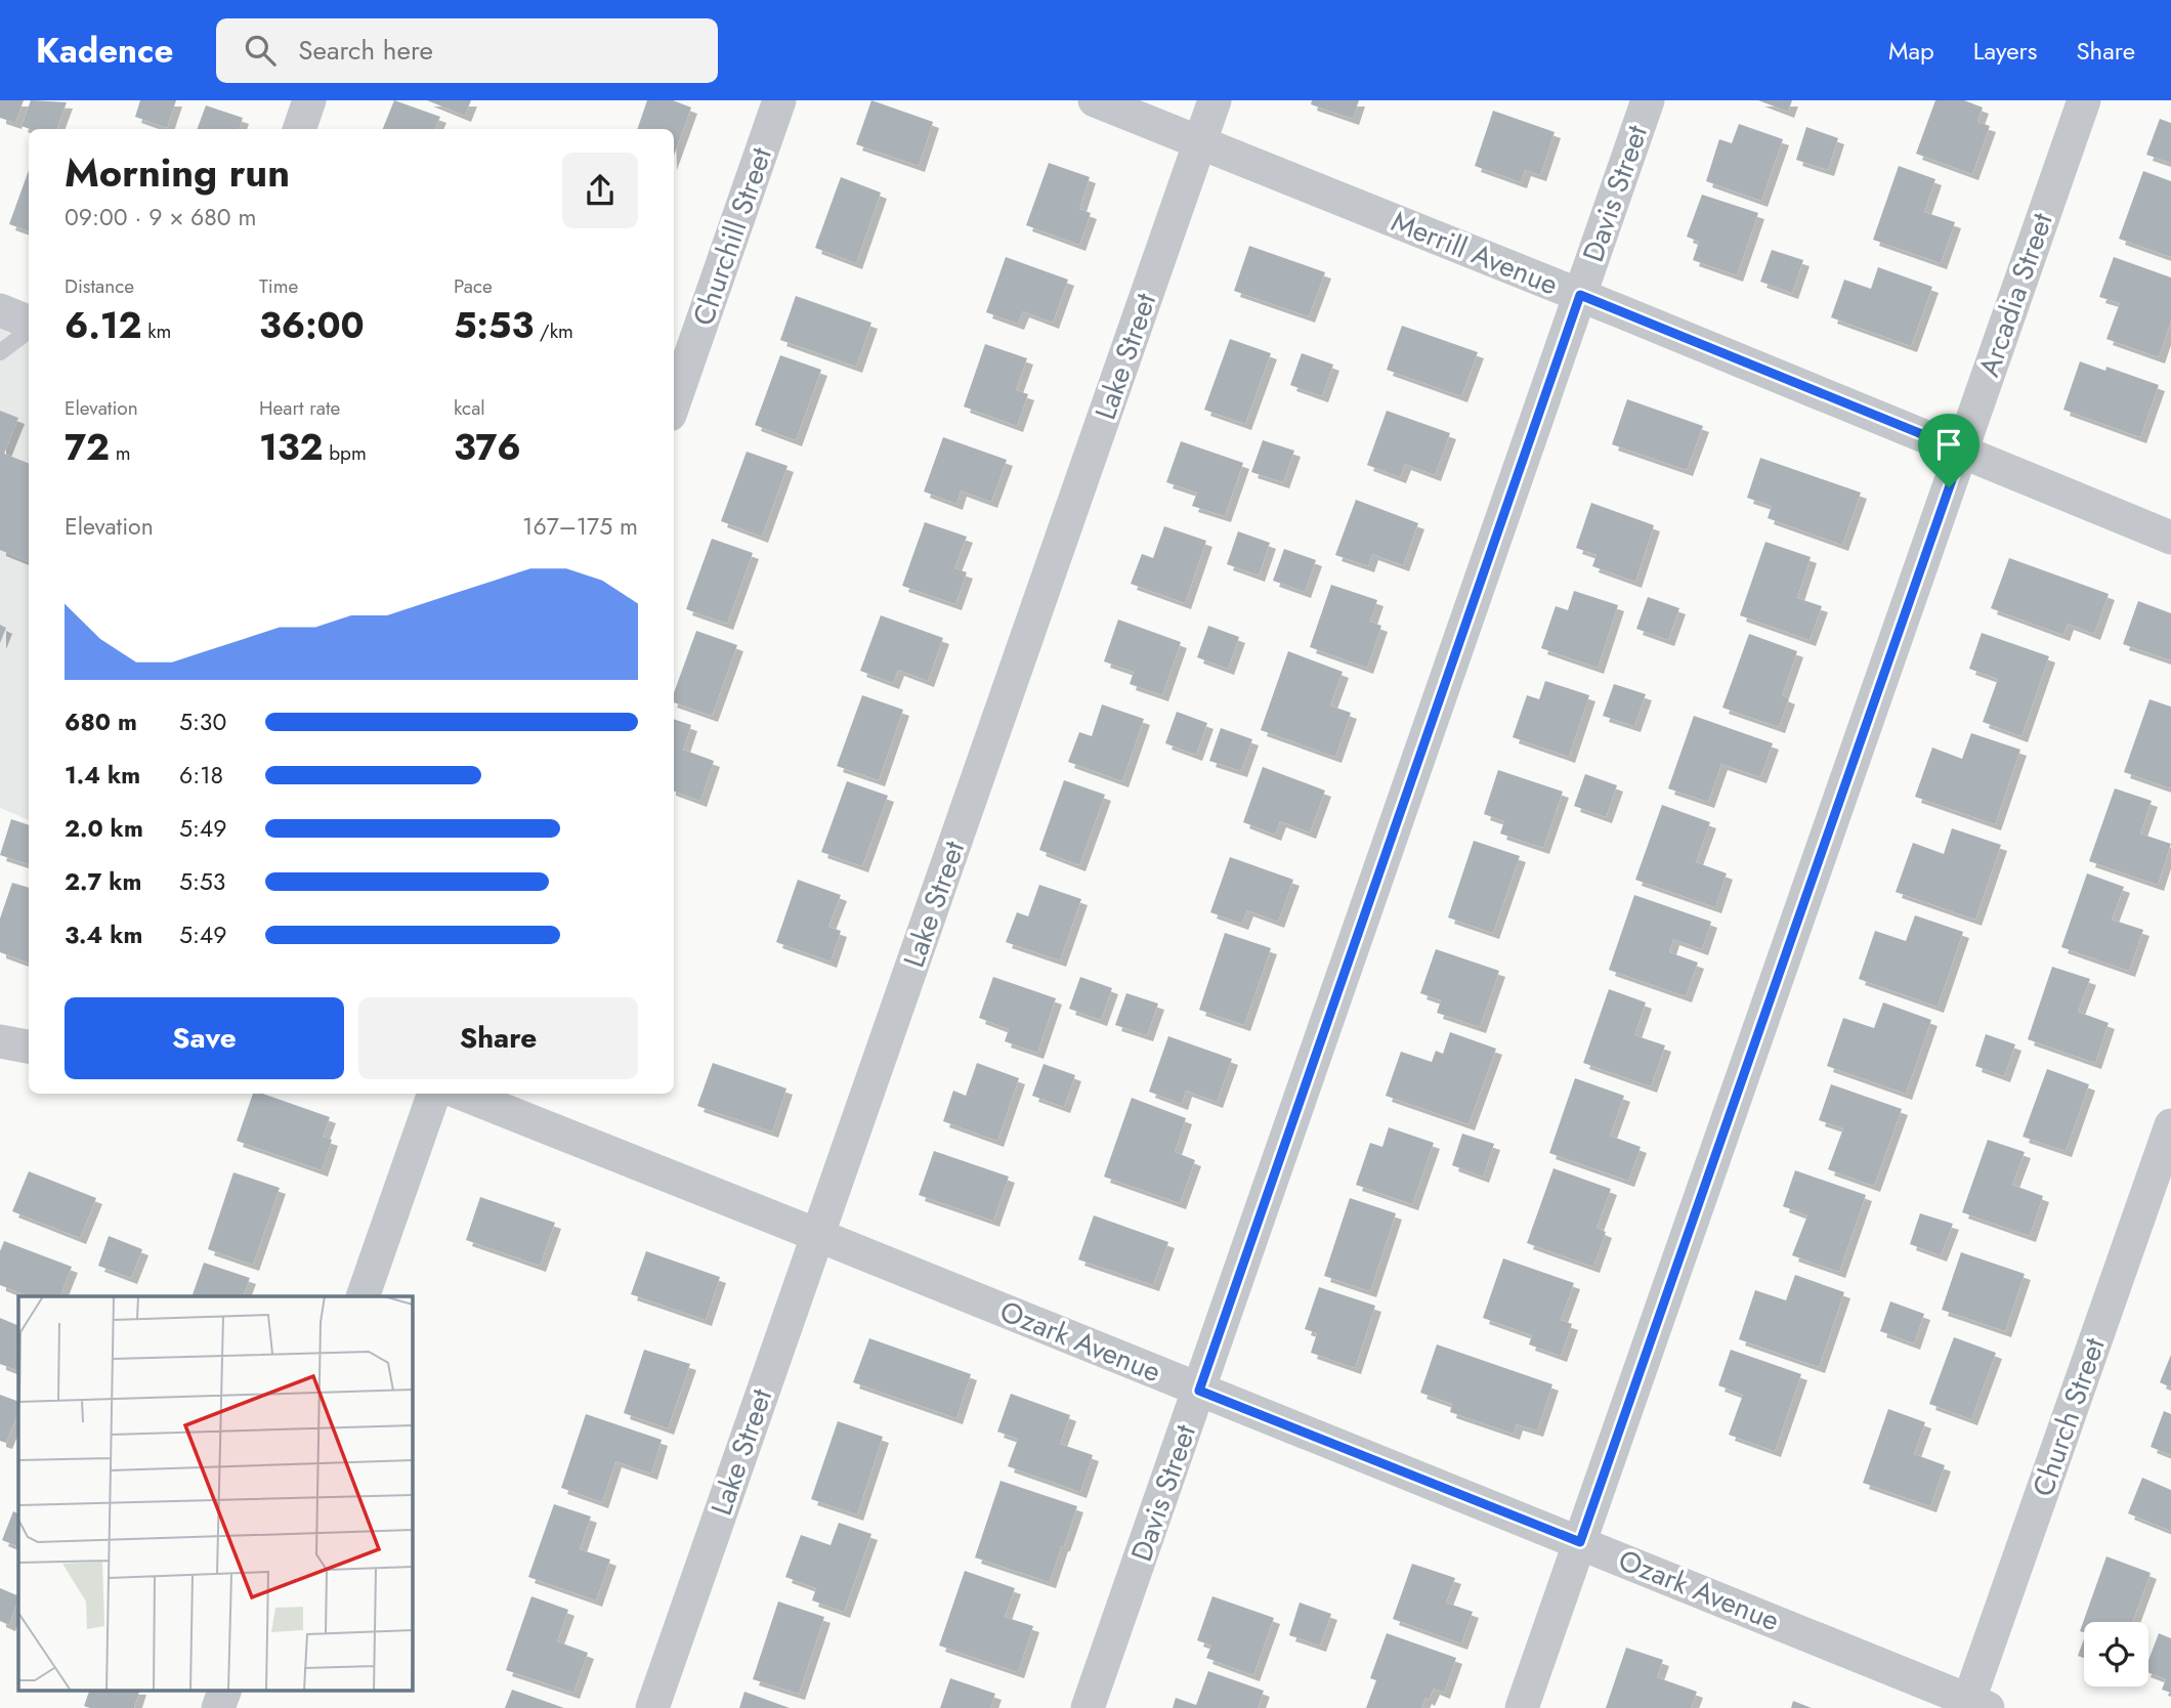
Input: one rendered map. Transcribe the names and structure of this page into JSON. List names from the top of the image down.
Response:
{
  "streets": {
    "street": [
      "Davis Street",
      "Churchill Street",
      "Merrill Avenue",
      "Arcadia Street",
      "Lake Street",
      "Ozark Avenue",
      "Church Street"
    ]
  },
  "crossings": [
    ["Davis Street", "Merrill Avenue"],
    ["Davis Street", "Ozark Avenue"],
    ["Merrill Avenue", "Arcadia Street"],
    ["Merrill Avenue", "Lake Street"],
    ["Arcadia Street", "Ozark Avenue"],
    ["Lake Street", "Ozark Avenue"],
    ["Ozark Avenue", "Church Street"]
  ],
  "page": {
    "header": "Kadence",
    "search": "Search here",
    "nav": ["Map", "Layers", "Share"],
    "heading": ["Morning run", "09:00 · 9 × 680 m"],
    "stats": [
      ["Distance", "6.12 km"],
      ["Time", "36:00"],
      ["Pace", "5:53 /km"],
      ["Elevation", "72 m"],
      ["Heart rate", "132 bpm"],
      ["kcal", "376"]
    ],
    "chart": ["Elevation", "167–175 m"],
    "list": [
      {
        "name": "680 m",
        "note": "5:30"
      },
      {
        "name": "1.4 km",
        "note": "6:18"
      },
      {
        "name": "2.0 km",
        "note": "5:49"
      },
      {
        "name": "2.7 km",
        "note": "5:53"
      },
      {
        "name": "3.4 km",
        "note": "5:49"
      }
    ],
    "buttons": ["Save", "Share"]
  }
}
